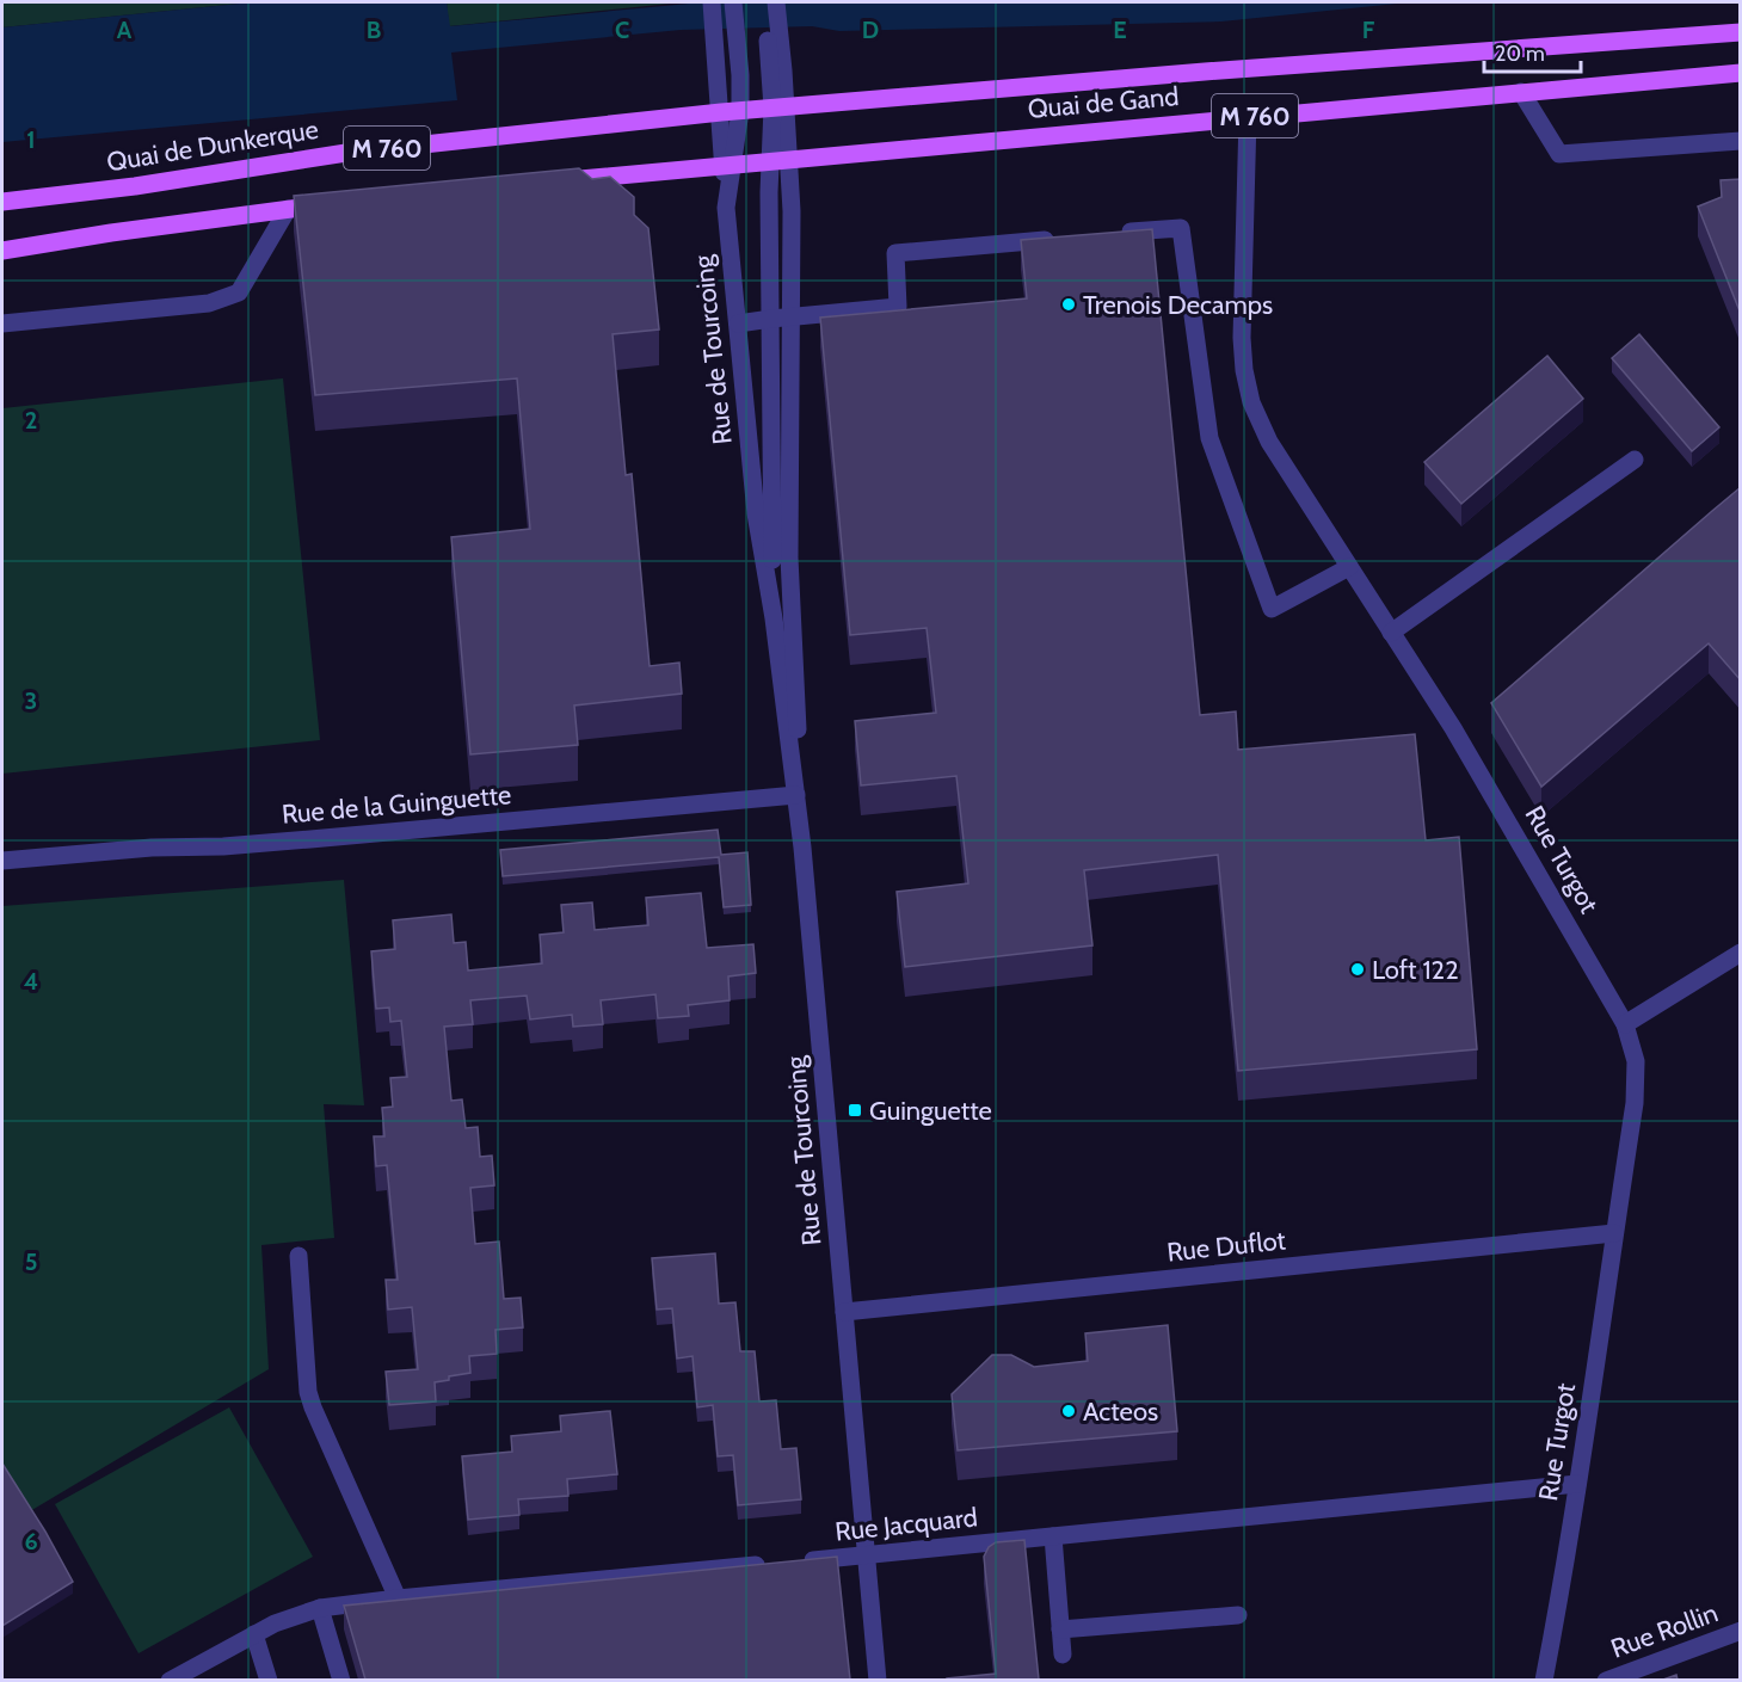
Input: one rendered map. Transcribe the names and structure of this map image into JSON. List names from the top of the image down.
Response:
{
  "streets": {
    "main road": ["Quai de Gand", "M 760", "Quai de Dunkerque"],
    "street": [
      "Rue de Tourcoing",
      "Rue de la Guinguette",
      "Rue Turgot",
      "Rue Duflot",
      "Rue Jacquard",
      "Rue Rollin"
    ]
  },
  "crossings": [
    ["Quai de Gand", "M 760"],
    ["Quai de Gand", "Quai de Dunkerque"],
    ["Quai de Gand", "Rue de Tourcoing"],
    ["Quai de Gand", "Rue Turgot"],
    ["M 760", "Rue de Tourcoing"],
    ["Quai de Dunkerque", "Rue de Tourcoing"],
    ["Rue de Tourcoing", "Rue de la Guinguette"],
    ["Rue de Tourcoing", "Rue Duflot"],
    ["Rue de Tourcoing", "Rue Jacquard"],
    ["Rue Turgot", "Rue Duflot"],
    ["Rue Turgot", "Rue Jacquard"]
  ],
  "places": {
    "other": ["Trenois Decamps", "Loft 122", "Acteos"],
    "transit": ["Guinguette"]
  },
  "scale_bar": "20 m",
  "grid": {
    "columns": [
      "A",
      "B",
      "C",
      "D",
      "E",
      "F"
    ],
    "rows": [
      "1",
      "2",
      "3",
      "4",
      "5",
      "6"
    ]
  }
}
